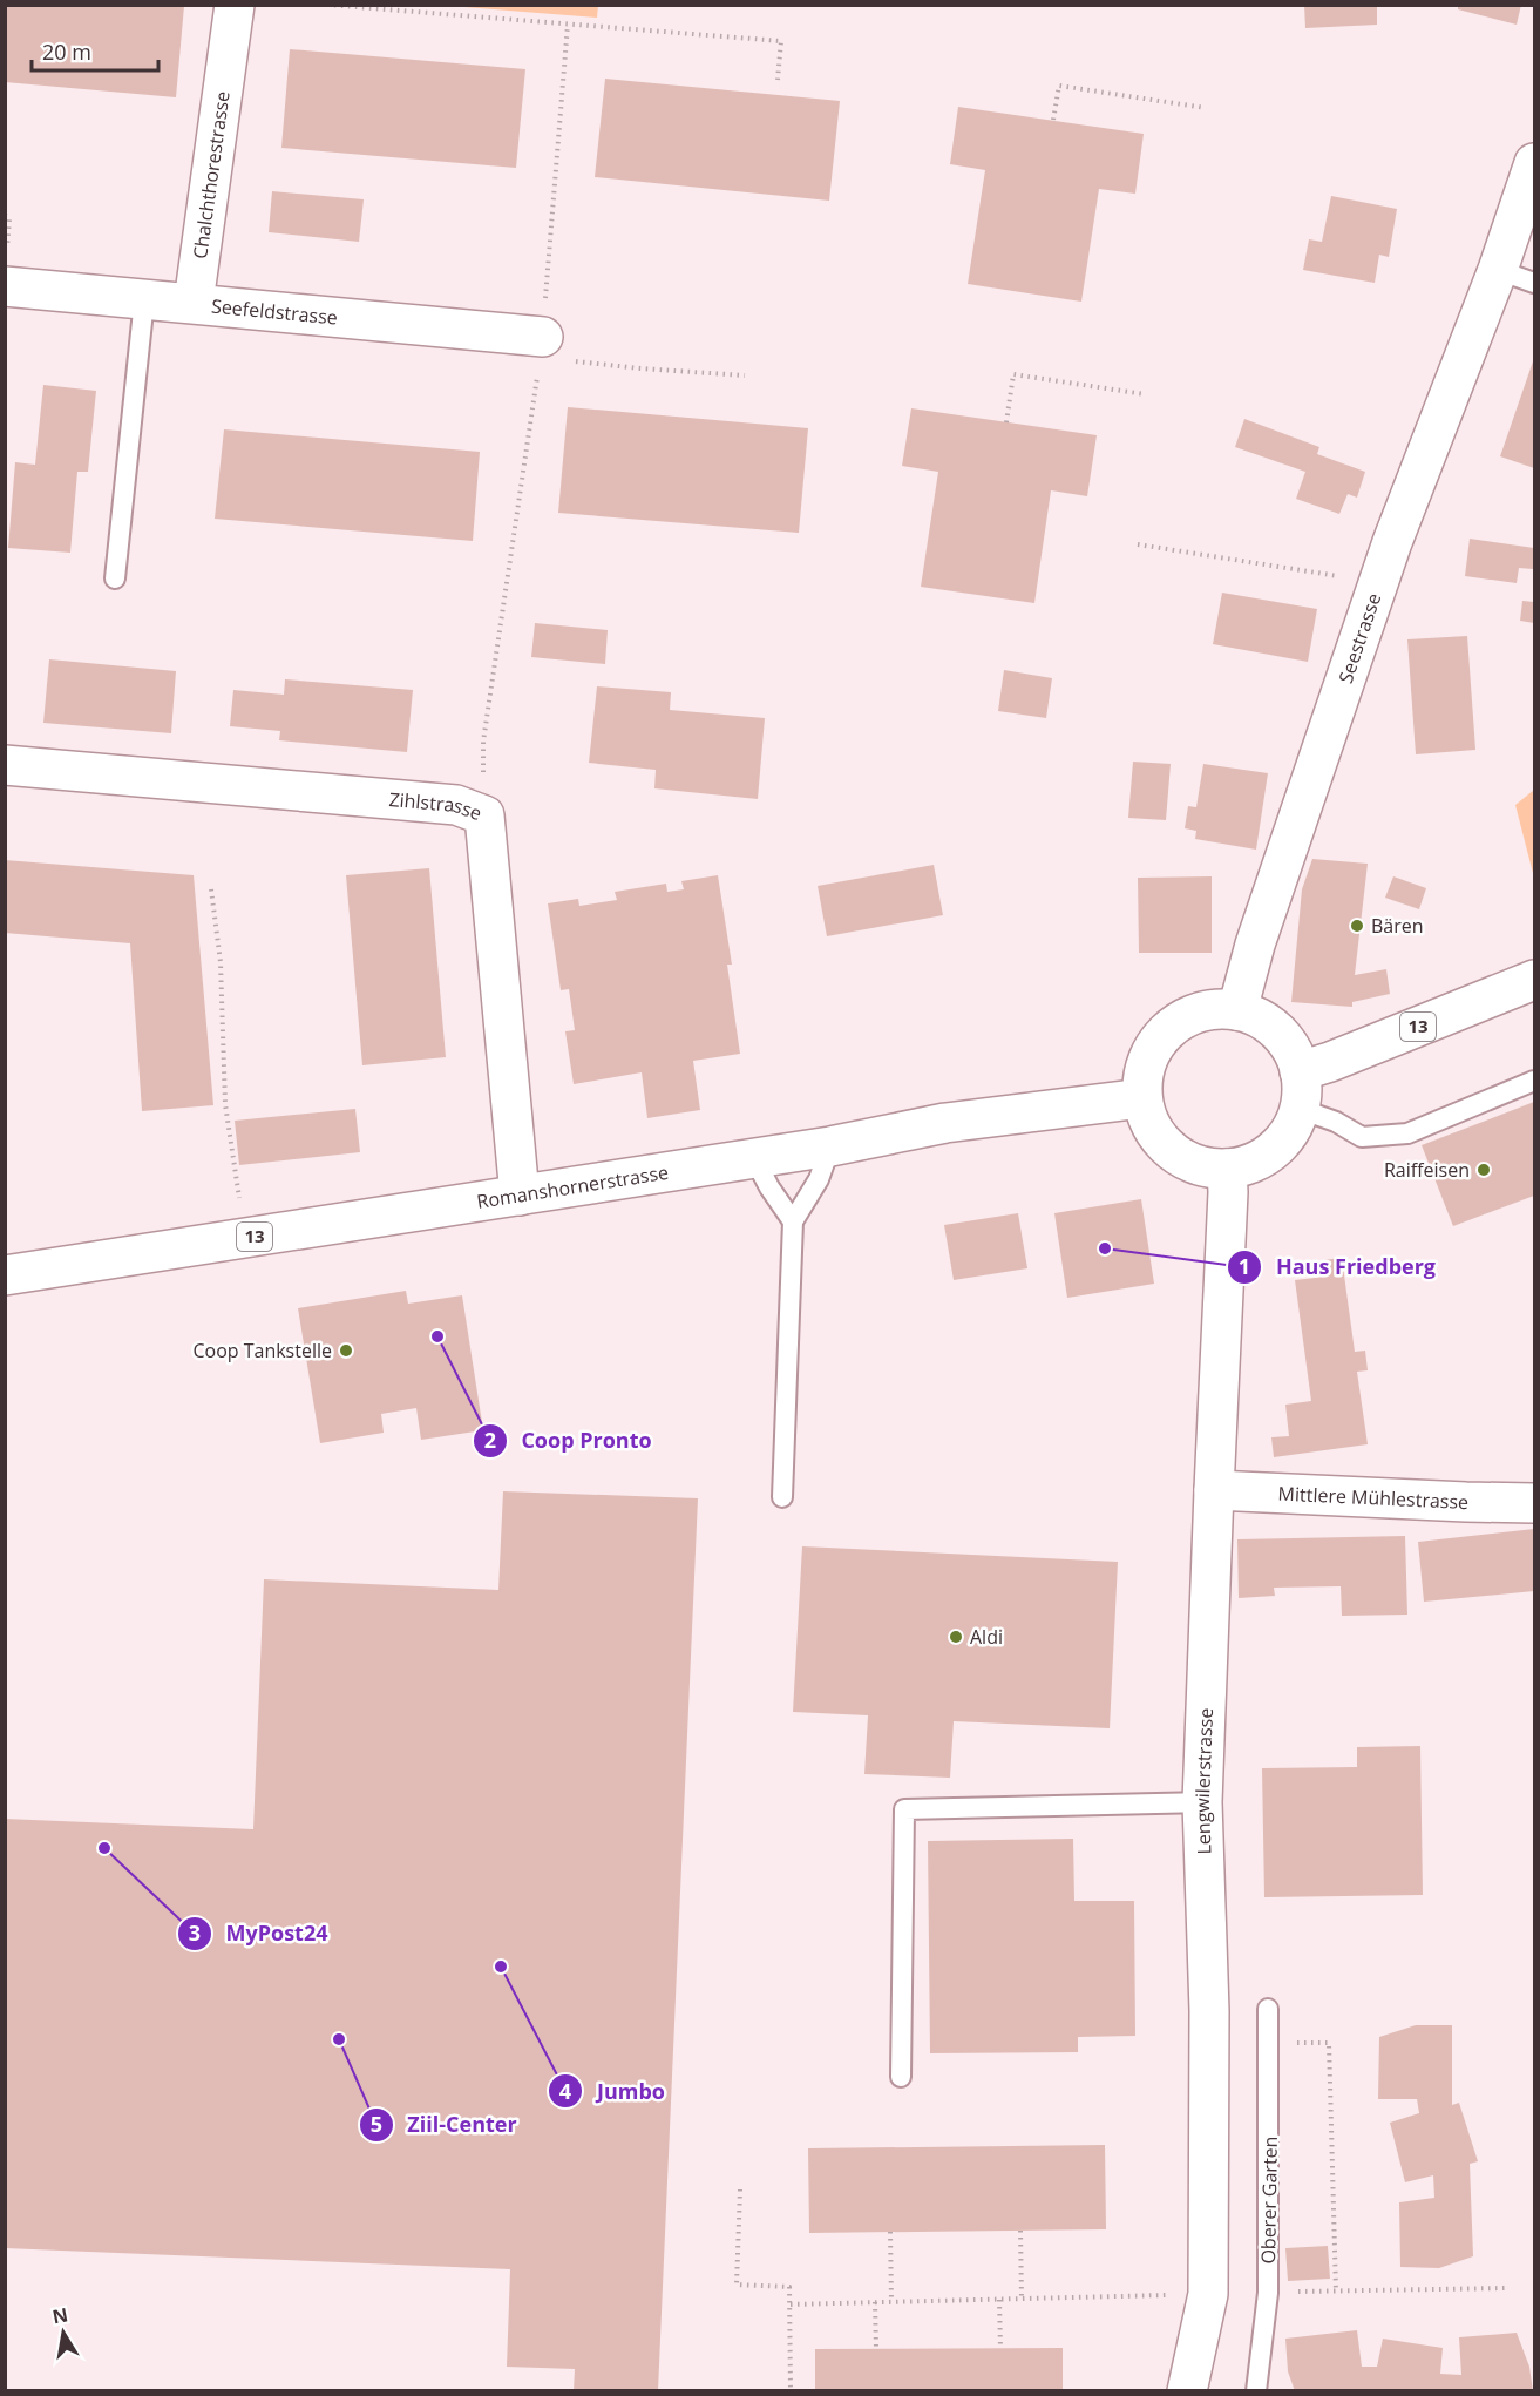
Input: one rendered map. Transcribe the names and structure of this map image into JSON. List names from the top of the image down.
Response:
{
  "streets": {
    "street": [
      "Chalchthorestrasse",
      "Seefeldstrasse",
      "Seestrasse",
      "Zihlstrasse",
      "13",
      "Romanshornerstrasse",
      "Mittlere Mühlestrasse",
      "Lengwilerstrasse"
    ],
    "lane": ["Oberer Garten"]
  },
  "crossings": [
    ["Chalchthorestrasse", "Seefeldstrasse"],
    ["Seestrasse", "13"],
    ["Seestrasse", "Romanshornerstrasse"],
    ["Seestrasse", "Lengwilerstrasse"],
    ["Zihlstrasse", "Romanshornerstrasse"],
    ["13", "Romanshornerstrasse"],
    ["13", "Lengwilerstrasse"],
    ["Romanshornerstrasse", "Lengwilerstrasse"],
    ["Mittlere Mühlestrasse", "Lengwilerstrasse"]
  ],
  "places": [
    "Bären",
    "Raiffeisen",
    "Haus Friedberg",
    "Coop Pronto",
    "Coop Tankstelle",
    "Aldi",
    "MyPost24",
    "Jumbo",
    "Ziil-Center"
  ],
  "scale_bar": "20 m",
  "north": "top"
}
